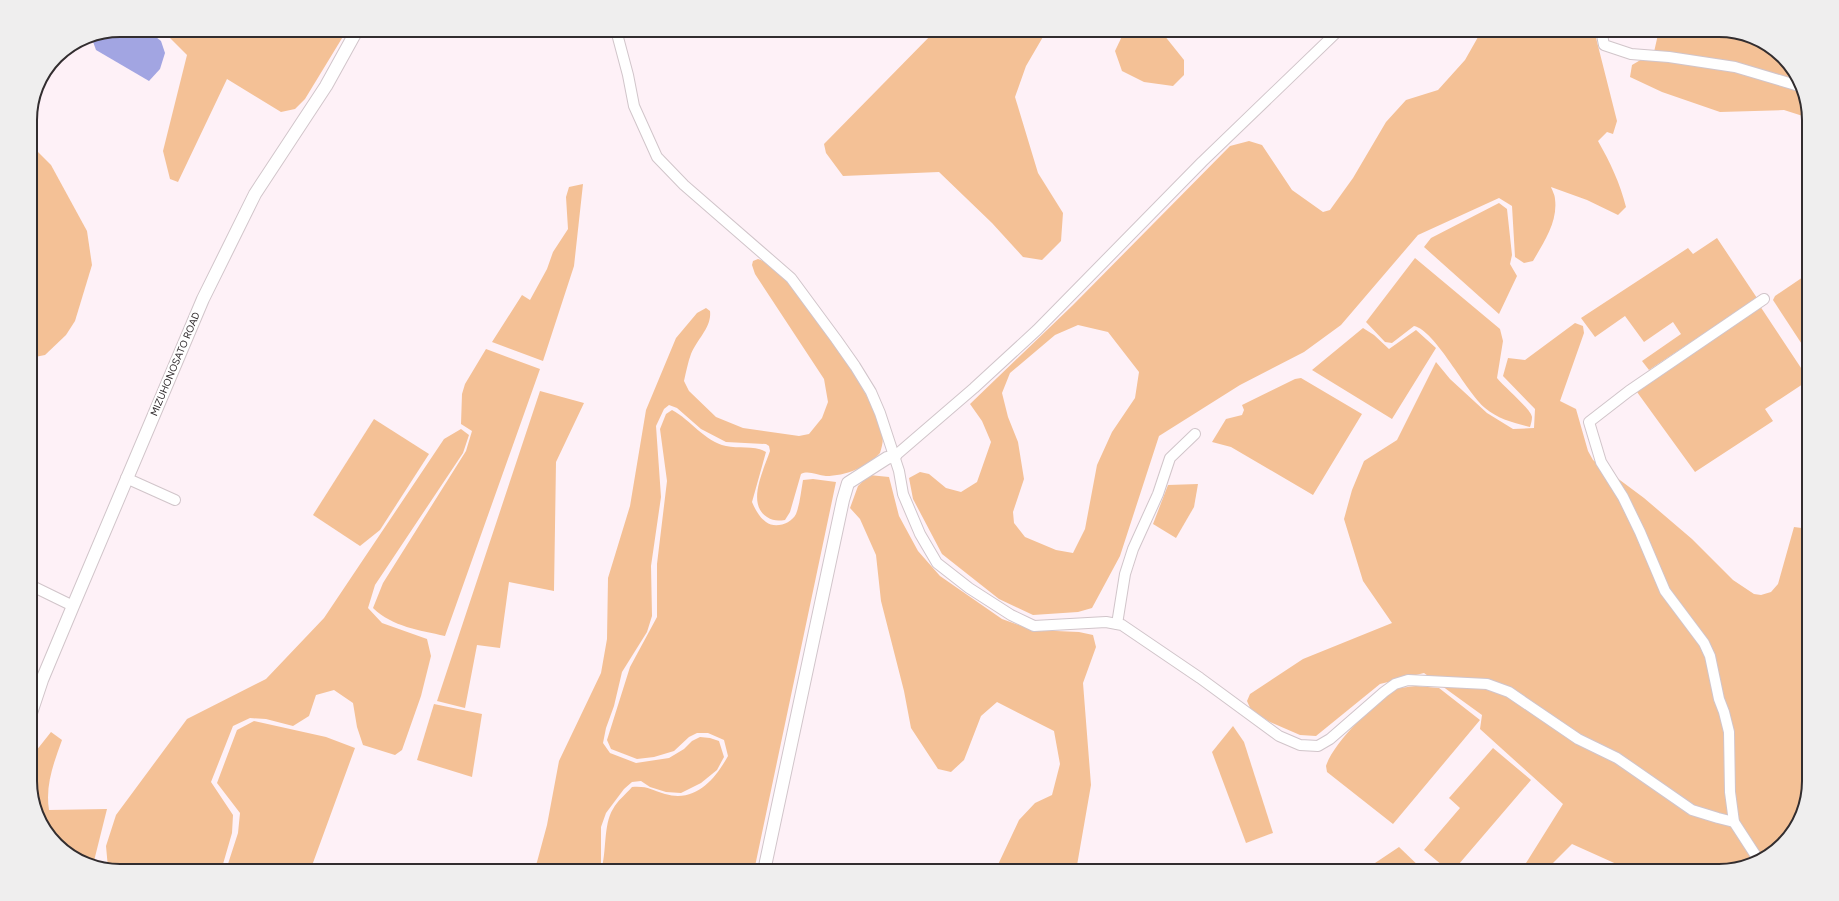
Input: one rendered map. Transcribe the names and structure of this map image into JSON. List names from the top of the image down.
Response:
{
  "streets": {
    "street": ["MIZUHONOSATO ROAD"]
  }
}
